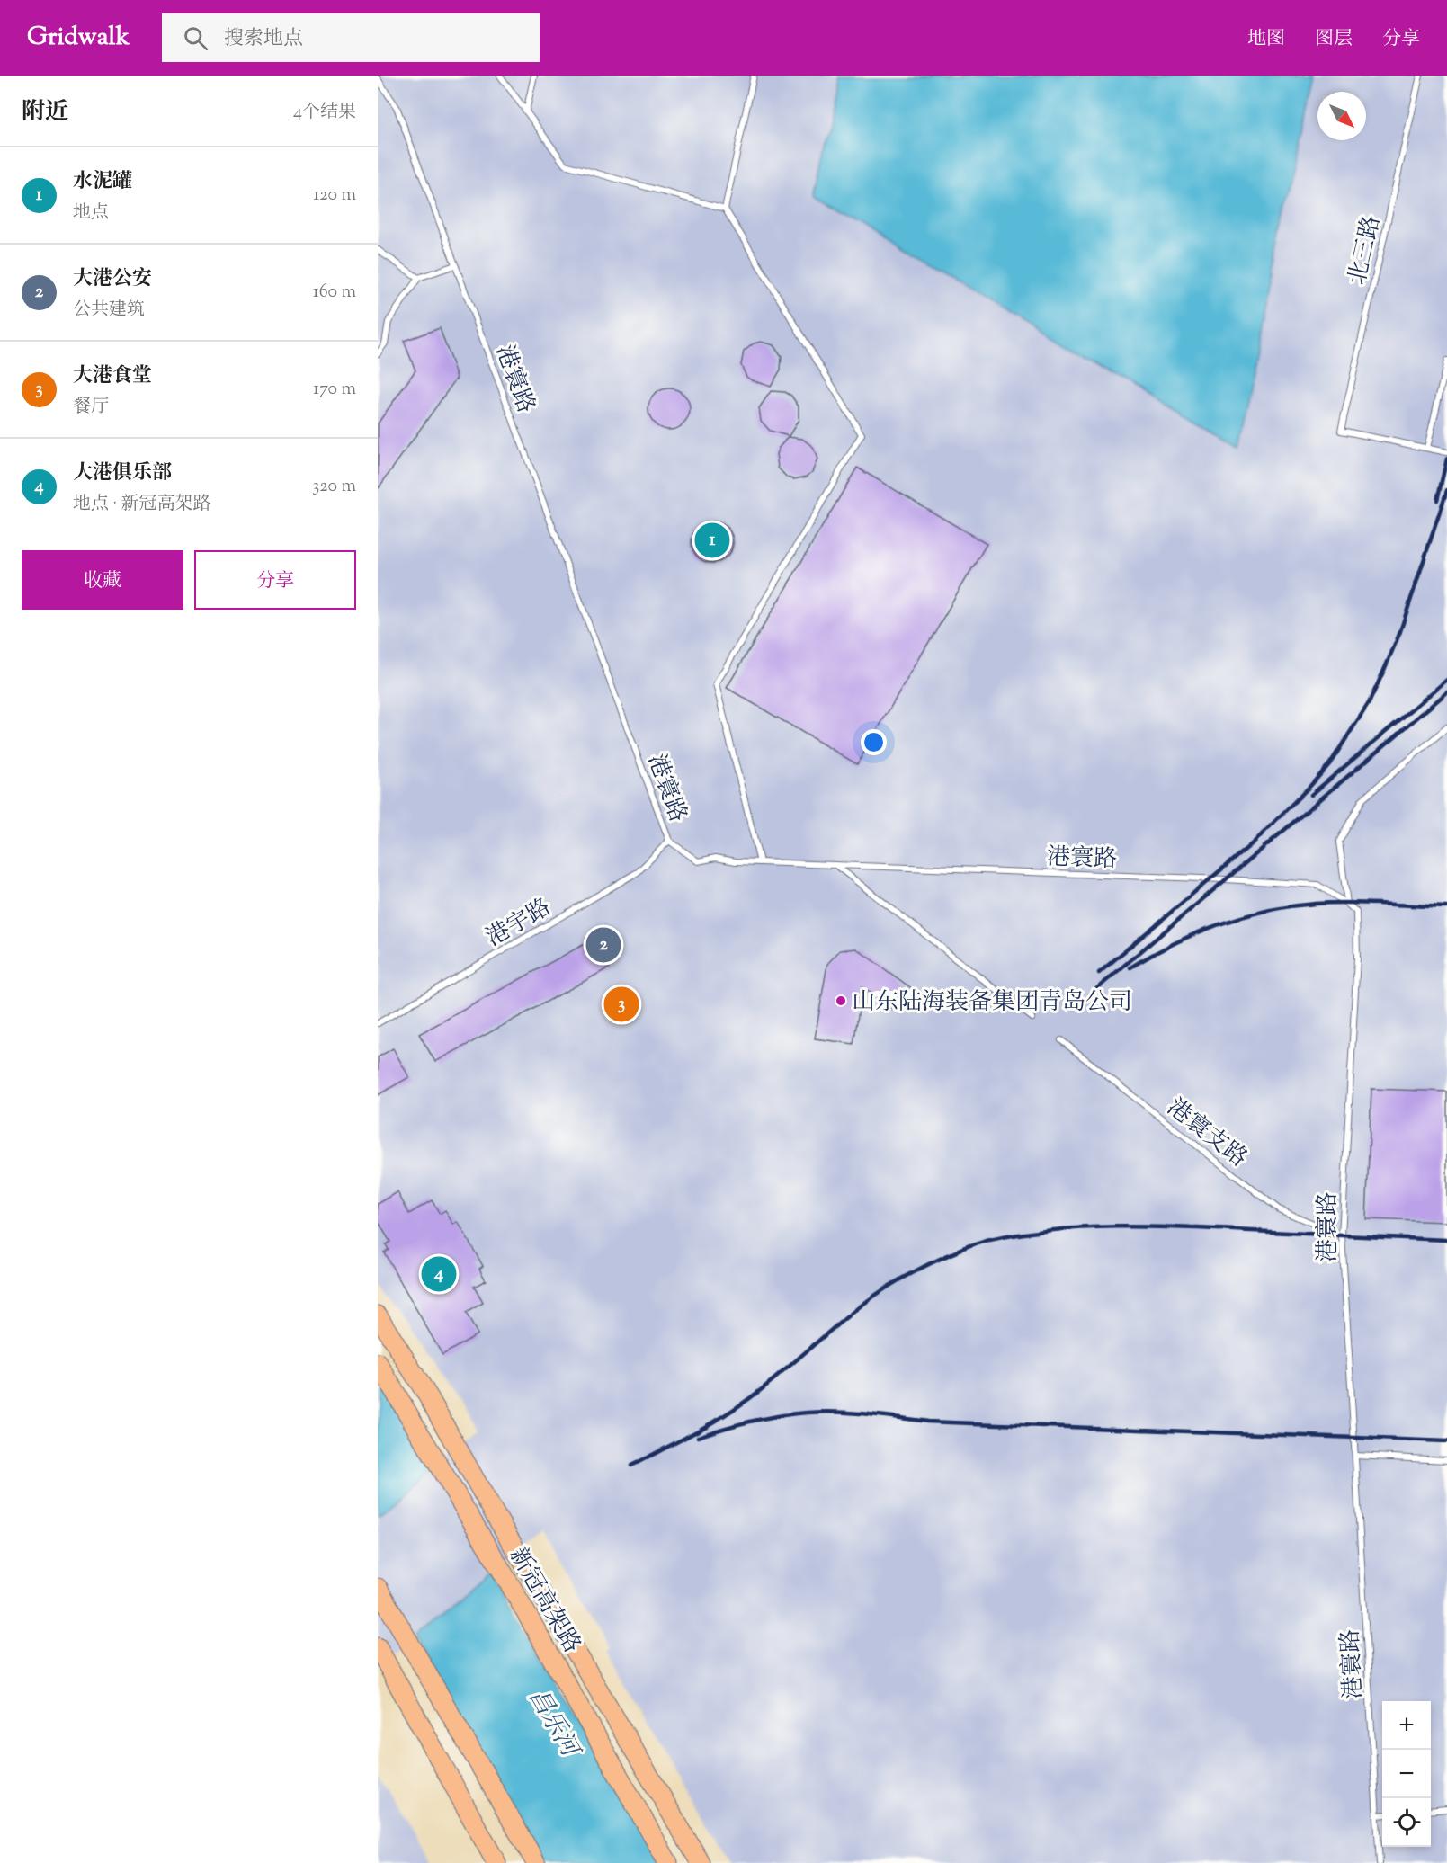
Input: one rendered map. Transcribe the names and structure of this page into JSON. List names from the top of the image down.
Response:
{
  "streets": {
    "highway": ["新冠高架路"],
    "lane": [
      "北三路",
      "港寰路",
      "港宇路",
      "港寰支路"
    ]
  },
  "crossings": [
    ["港寰路", "港宇路"],
    ["港寰路", "港寰支路"]
  ],
  "water": ["昌乐河"],
  "places": ["山东陆海装备集团青岛公司"],
  "north": "bottom right",
  "page": {
    "header": "Gridwalk",
    "search": "搜索地点",
    "nav": ["地图", "图层", "分享"],
    "heading": ["附近", "4个结果"],
    "list": [
      {
        "mark": "1",
        "name": "水泥罐",
        "note": "地点",
        "value": "120 m"
      },
      {
        "mark": "2",
        "name": "大港公安",
        "note": "公共建筑",
        "value": "160 m"
      },
      {
        "mark": "3",
        "name": "大港食堂",
        "note": "餐厅",
        "value": "170 m"
      },
      {
        "mark": "4",
        "name": "大港俱乐部",
        "note": "地点 · 新冠高架路",
        "value": "320 m"
      }
    ],
    "pins": [
      "1",
      "2",
      "3",
      "4"
    ],
    "buttons": ["收藏", "分享"],
    "map_buttons": ["+", "−"]
  }
}
